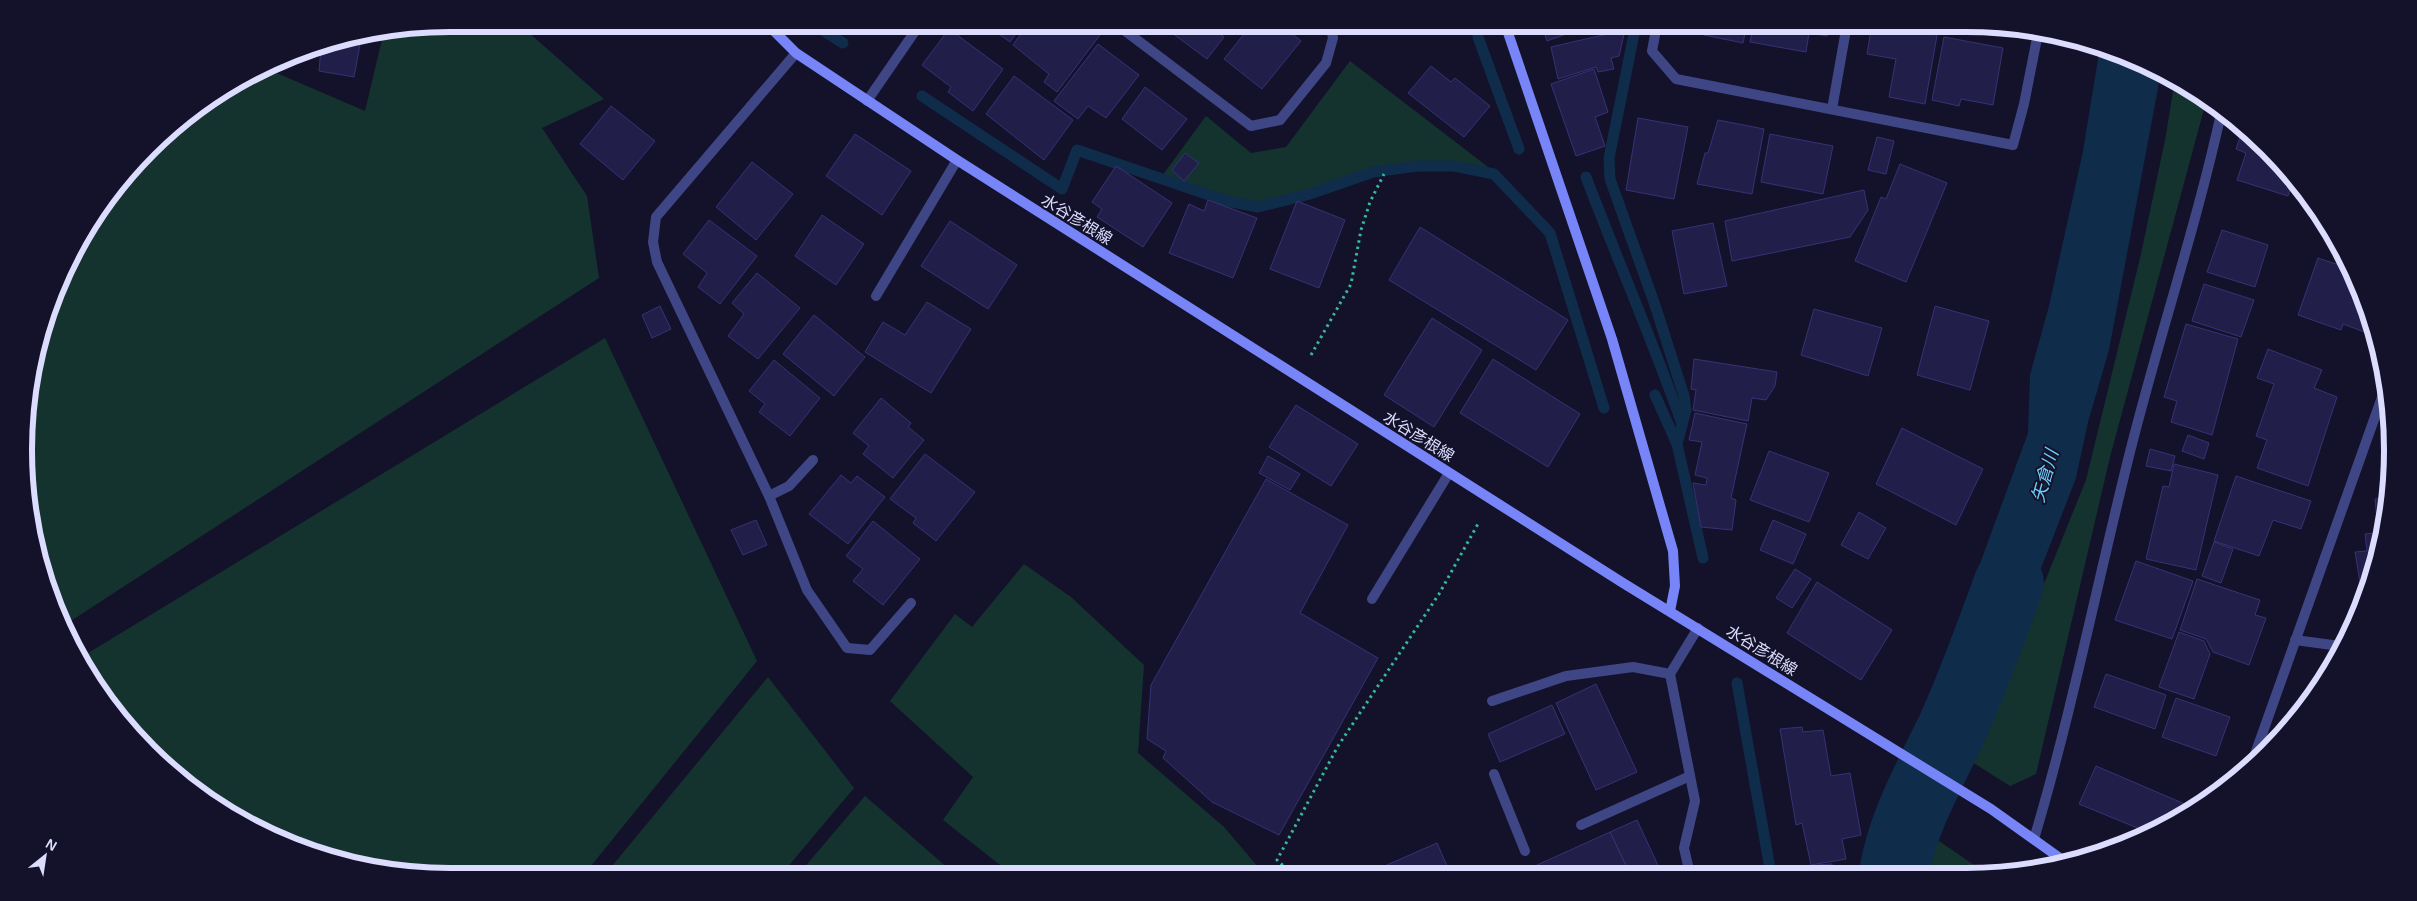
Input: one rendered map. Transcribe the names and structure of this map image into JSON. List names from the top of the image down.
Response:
{
  "streets": {
    "main road": ["水谷彦根線"]
  },
  "water": ["矢倉川"],
  "north": "top right"
}
